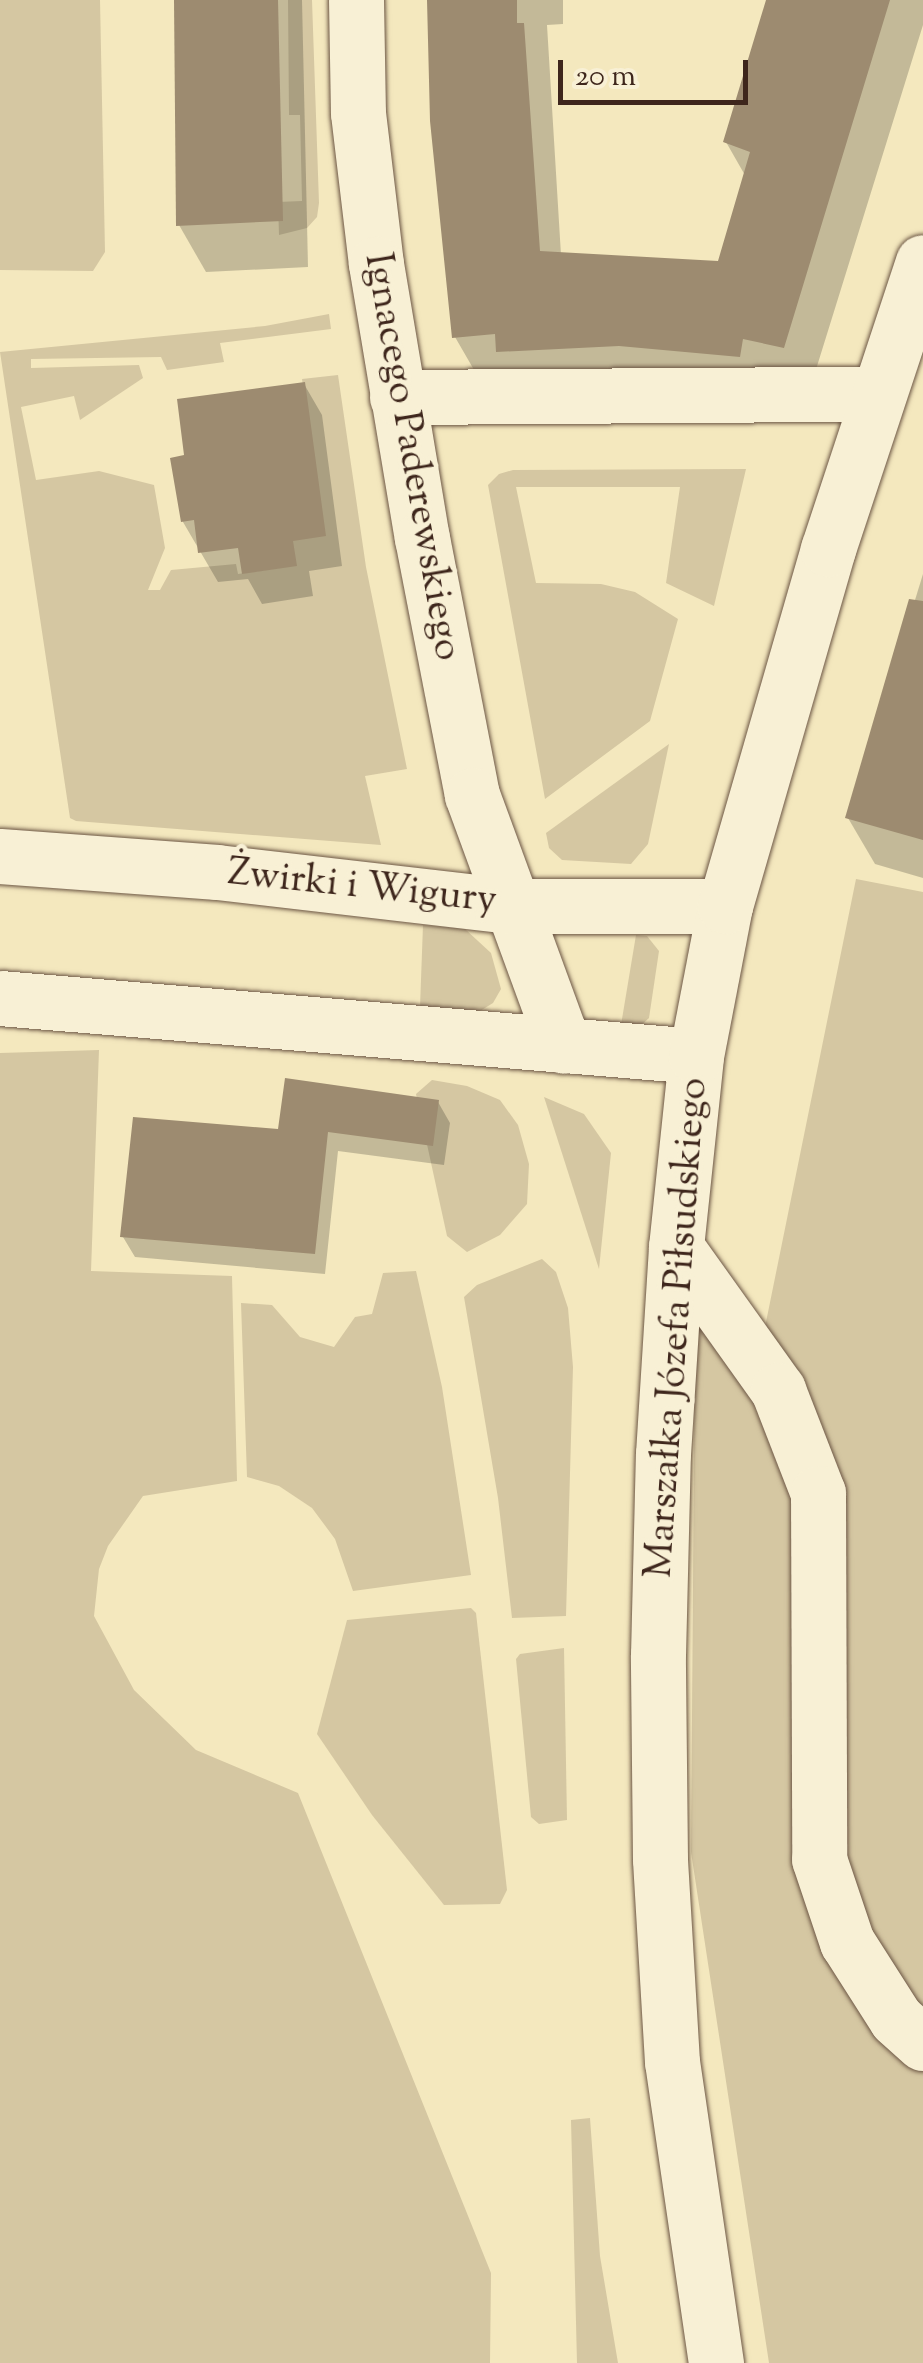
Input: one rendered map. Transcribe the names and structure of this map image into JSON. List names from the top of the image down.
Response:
{
  "streets": {
    "street": ["Ignacego Paderewskiego", "Żwirki i Wigury", "Marszałka Józefa Piłsudskiego"]
  },
  "crossings": [
    ["Ignacego Paderewskiego", "Żwirki i Wigury"],
    ["Żwirki i Wigury", "Marszałka Józefa Piłsudskiego"]
  ],
  "scale_bar": "20 m"
}
